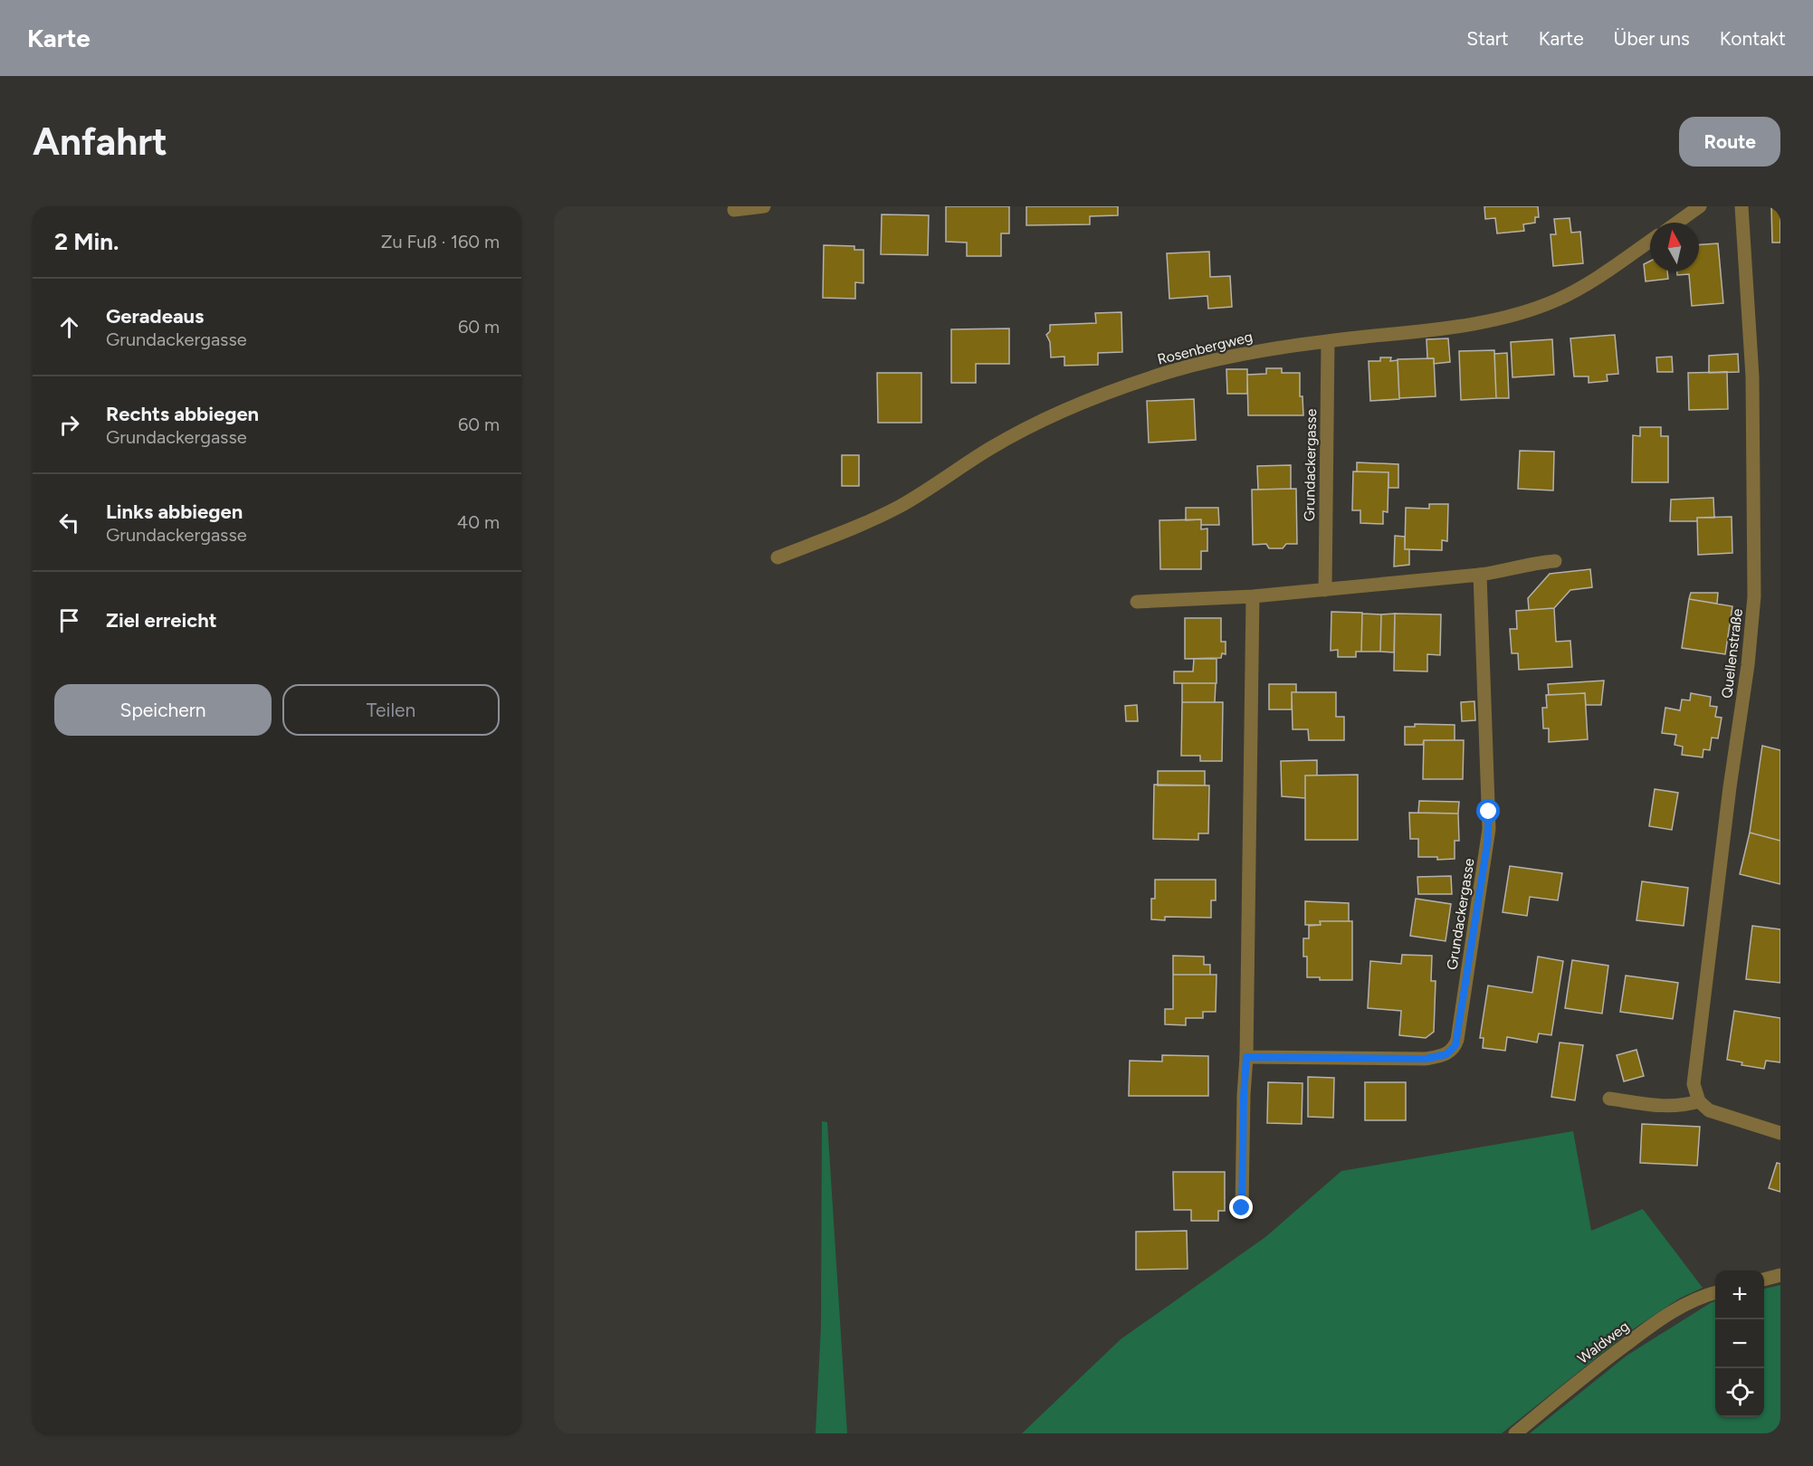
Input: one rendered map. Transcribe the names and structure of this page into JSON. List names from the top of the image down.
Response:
{
  "streets": {
    "street": [
      "Rosenbergweg",
      "Grundackergasse",
      "Quellenstraße",
      "Waldweg"
    ]
  },
  "crossings": [
    ["Rosenbergweg", "Grundackergasse"]
  ],
  "north": "top",
  "page": {
    "header": "Karte",
    "nav": [
      "Start",
      "Karte",
      "Über uns",
      "Kontakt"
    ],
    "buttons": [
      "Route",
      ["Speichern", "Teilen"]
    ],
    "title": "Anfahrt",
    "heading": ["2 Min.", "Zu Fuß · 160 m"],
    "list": [
      ["Geradeaus", "Grundackergasse", "60 m"],
      ["Rechts abbiegen", "Grundackergasse", "60 m"],
      ["Links abbiegen", "Grundackergasse", "40 m"],
      "Ziel erreicht"
    ],
    "map_buttons": ["+", "−"]
  }
}
